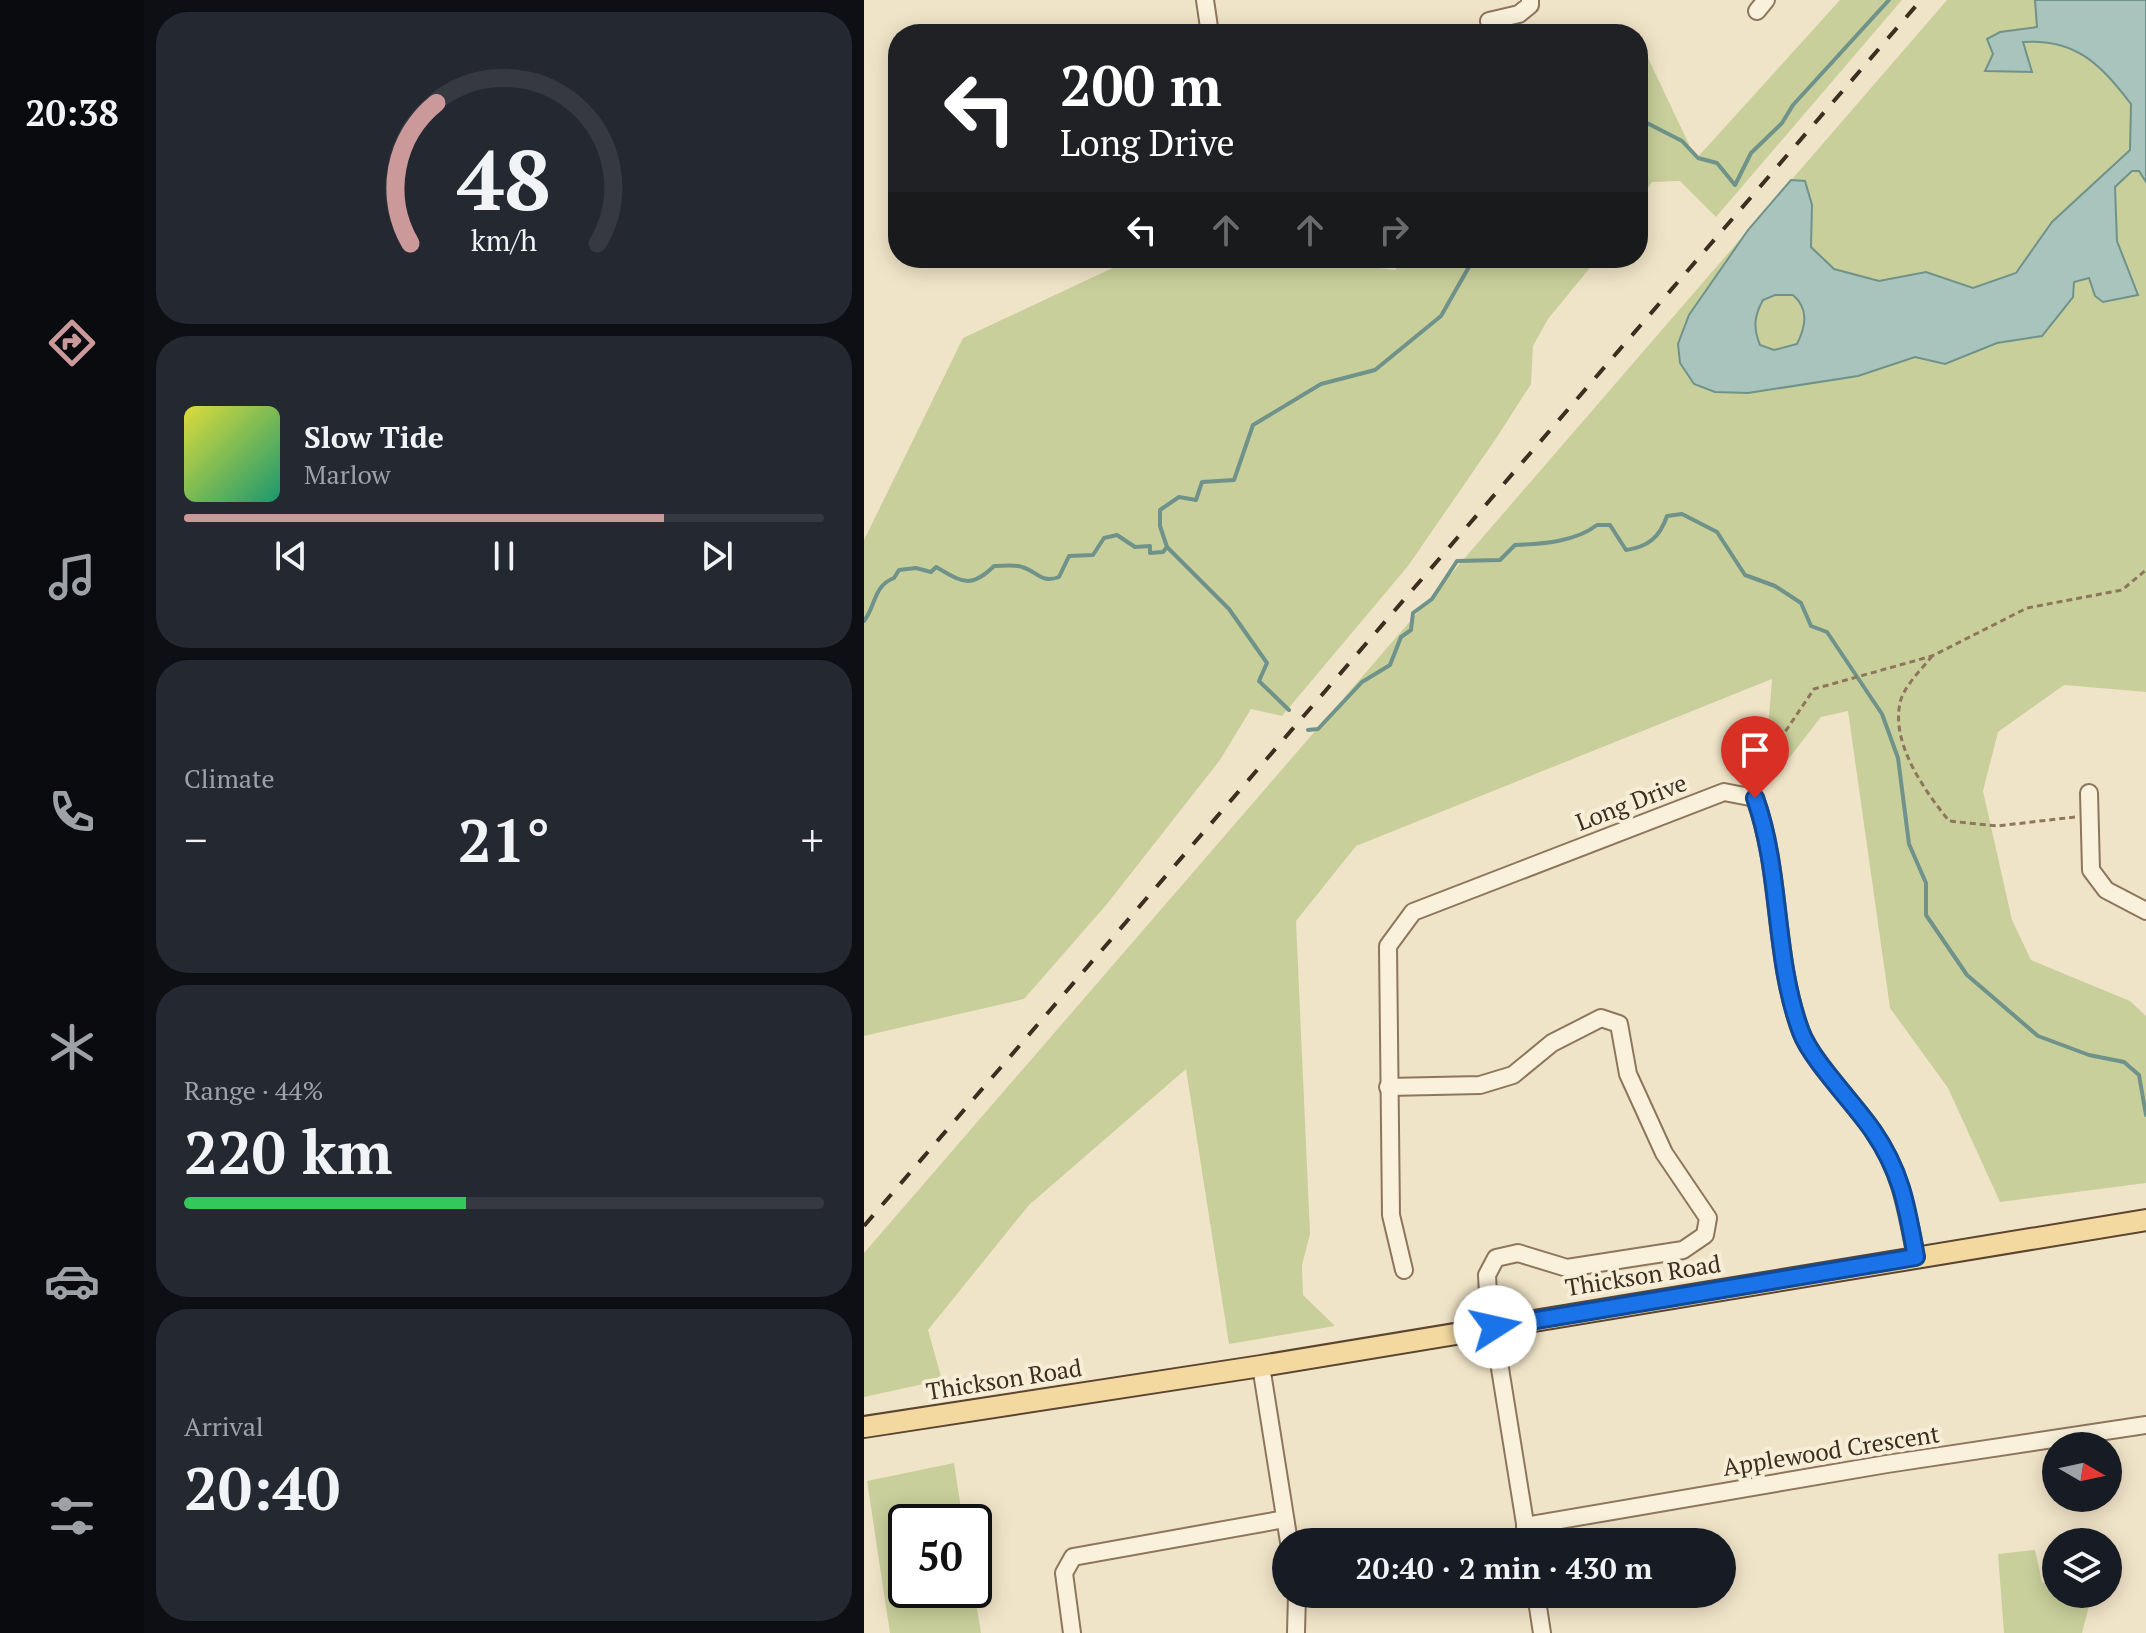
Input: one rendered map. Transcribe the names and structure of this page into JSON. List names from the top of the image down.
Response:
{
  "streets": {
    "main road": ["Thickson Road"],
    "street": ["Long Drive", "Applewood Crescent"]
  },
  "north": "right",
  "page": {
    "tabs": "20:38",
    "turn": ["200 m", "Long Drive"],
    "song": ["Slow Tide", "Marlow"],
    "tile": [
      "Climate",
      ["Range · 44%", "220 km"],
      ["Arrival", "20:40"]
    ],
    "heat": ["−", "21°", "+"],
    "limit": "50",
    "trip": "20:40 · 2 min · 430 m",
    "gauge": ["48", "km/h"]
  }
}
